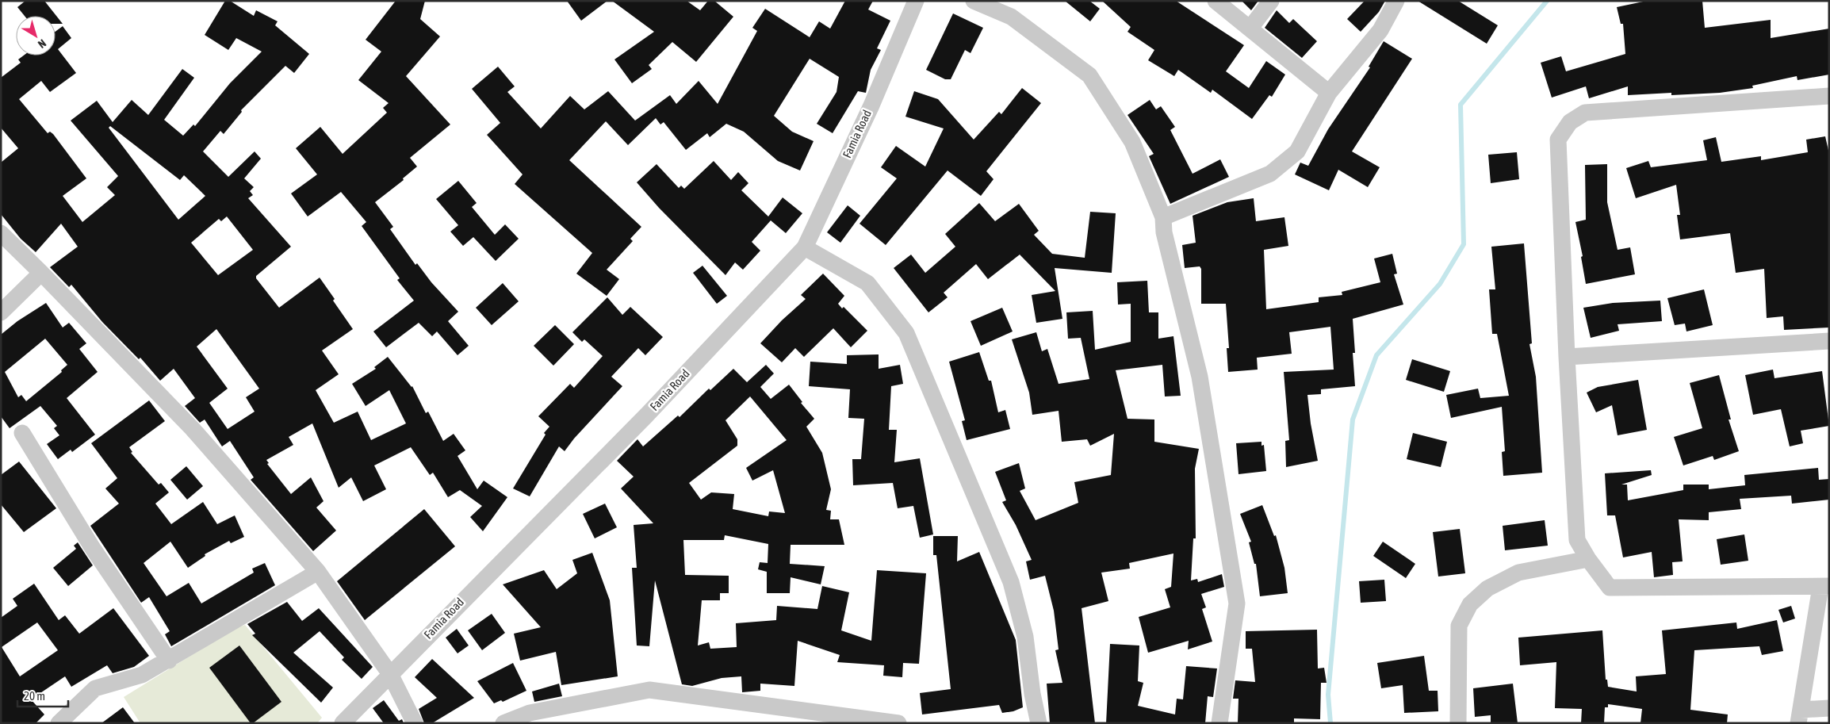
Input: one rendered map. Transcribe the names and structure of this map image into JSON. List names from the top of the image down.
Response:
{
  "streets": {
    "street": ["Famia Road"]
  },
  "scale_bar": "20 m",
  "north": "bottom right"
}
